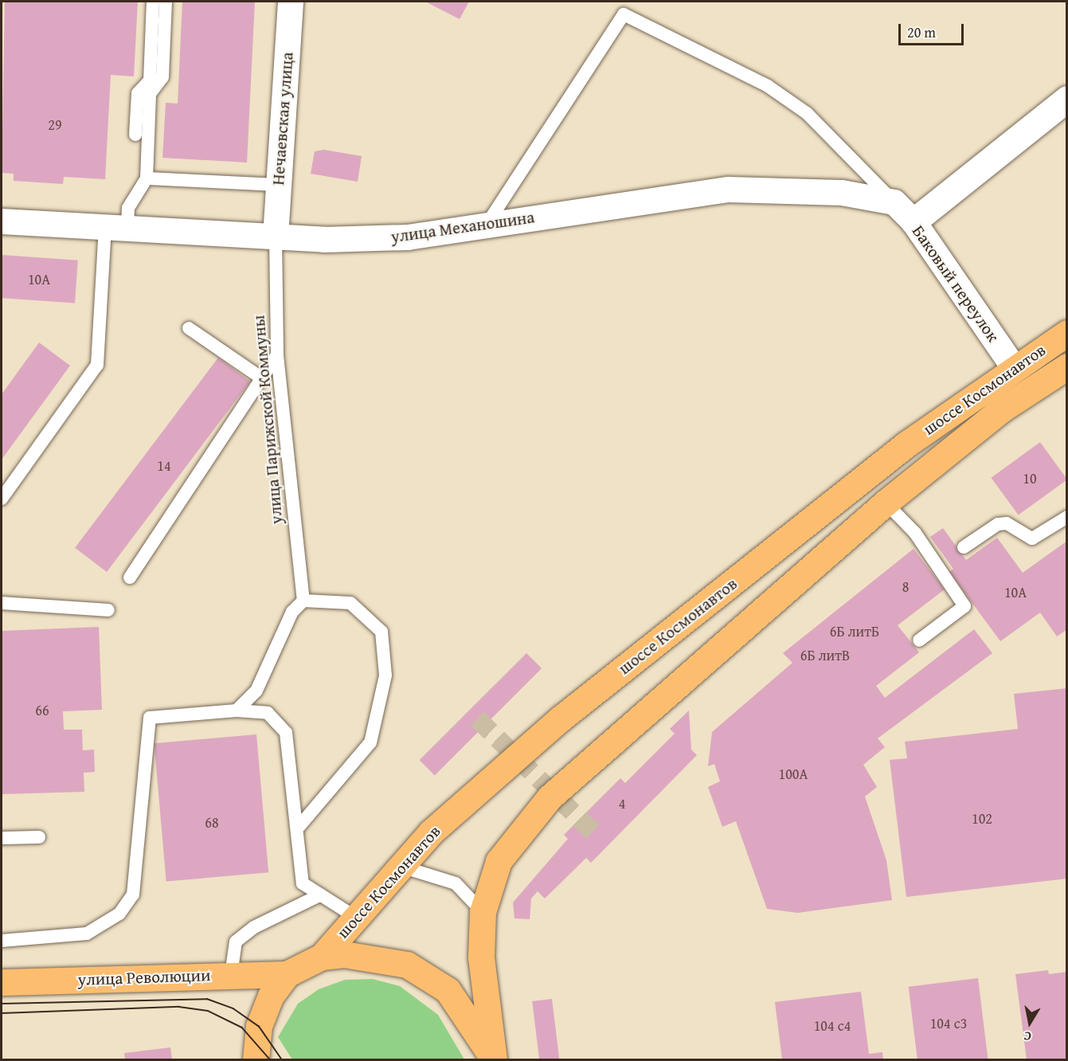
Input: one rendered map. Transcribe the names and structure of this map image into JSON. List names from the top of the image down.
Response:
{
  "streets": {
    "main road": ["шоссе Космонавтов", "улица Революции"],
    "street": ["Нечаевская улица", "улица Механошина", "Баковый переулок"],
    "lane": ["улица Парижской Коммуны"]
  },
  "crossings": [
    ["Нечаевская улица", "улица Механошина"],
    ["Нечаевская улица", "улица Парижской Коммуны"],
    ["улица Механошина", "Баковый переулок"],
    ["улица Механошина", "улица Парижской Коммуны"],
    ["Баковый переулок", "шоссе Космонавтов"]
  ],
  "house_numbers": [
    "29",
    "10А",
    "14",
    "10",
    "8",
    "10А",
    "6Б литБ",
    "6Б литВ",
    "66",
    "100А",
    "4",
    "102",
    "68",
    "104 с3",
    "104 с4"
  ],
  "scale_bar": "20 m",
  "north": "bottom"
}
